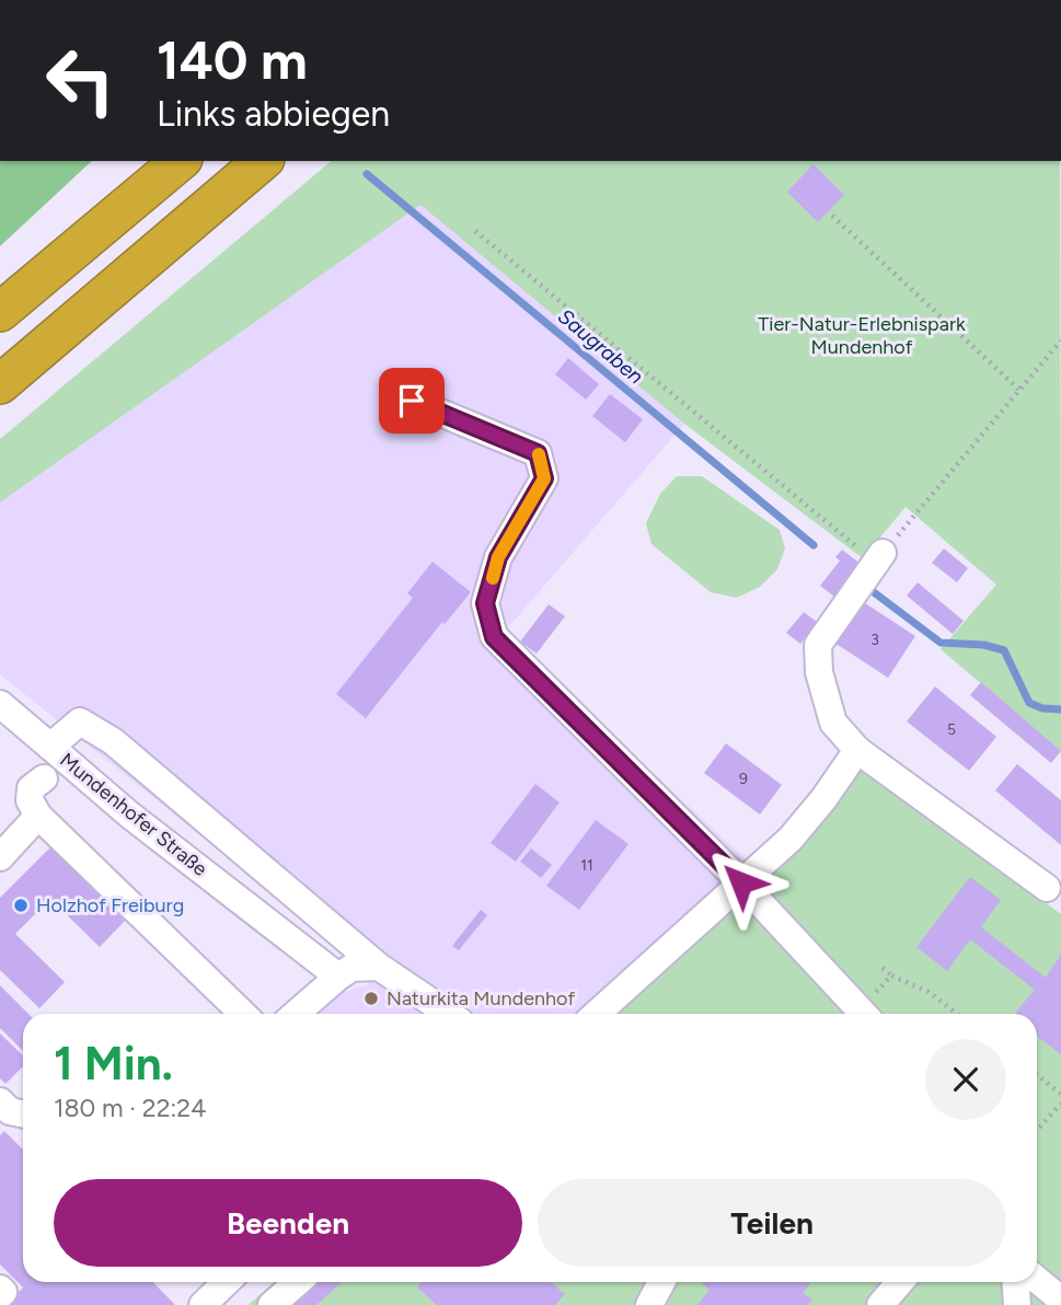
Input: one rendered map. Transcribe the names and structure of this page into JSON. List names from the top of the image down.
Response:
{
  "streets": {
    "street": ["Mundenhofer Straße"]
  },
  "water": ["Saugraben"],
  "parks": ["Tier-Natur-Erlebnispark Mundenhof"],
  "places": ["Holzhof Freiburg", "Naturkita Mundenhof"],
  "house_numbers": [
    "3",
    "5",
    "9",
    "11"
  ],
  "page": {
    "turn": ["140 m", "Links abbiegen"],
    "heading": ["1 Min.", "180 m · 22:24"],
    "buttons": ["Beenden", "Teilen"]
  }
}
